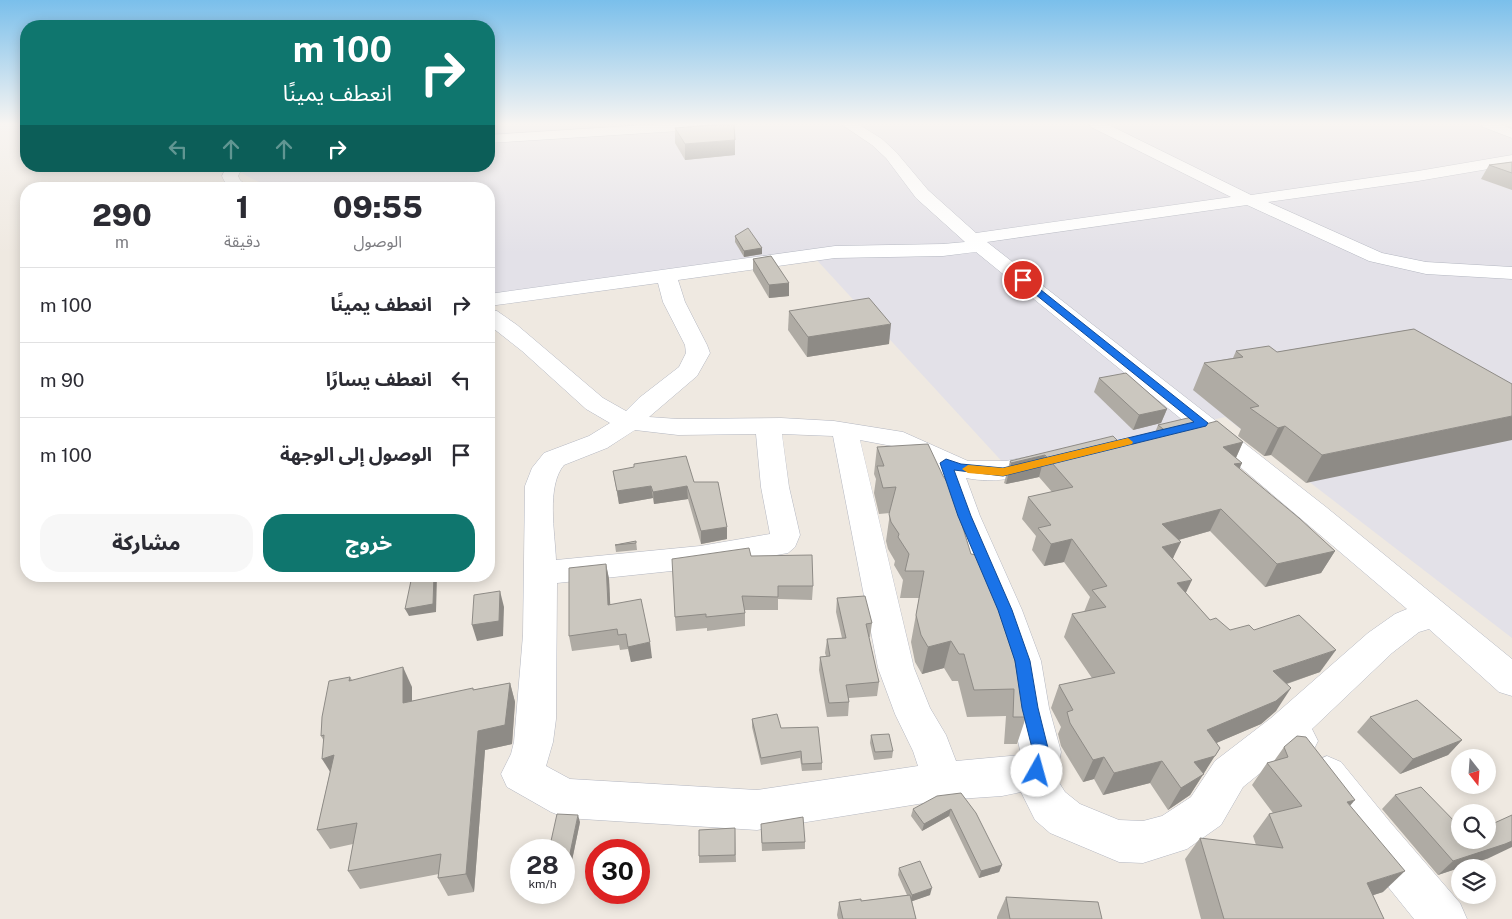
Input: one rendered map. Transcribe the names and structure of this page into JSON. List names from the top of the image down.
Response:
{
  "north": "bottom",
  "page": {
    "turn": ["100 m", "انعطف يمينًا"],
    "eta": [
      "09:55",
      "الوصول",
      "1",
      "دقيقة",
      "290",
      "m"
    ],
    "list": [
      {
        "name": "انعطف يمينًا",
        "value": "100 m"
      },
      {
        "name": "انعطف يسارًا",
        "value": "90 m"
      },
      {
        "name": "الوصول إلى الوجهة",
        "value": "100 m"
      }
    ],
    "buttons": ["خروج", "مشاركة"],
    "speed": "28 km/h",
    "limit": "30"
  }
}
